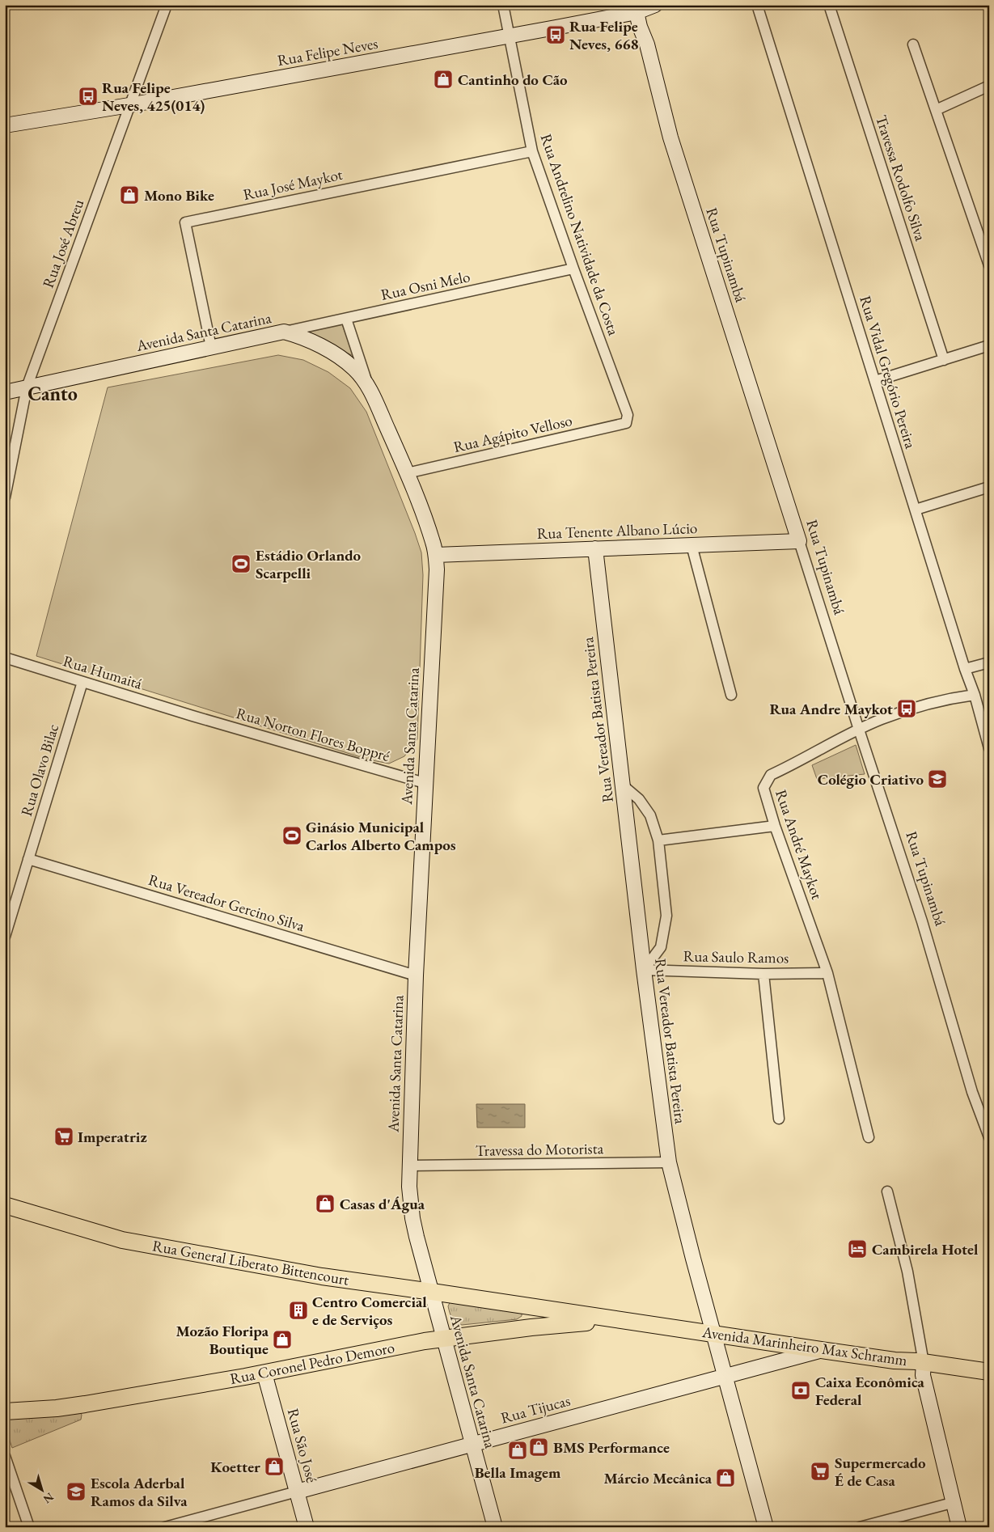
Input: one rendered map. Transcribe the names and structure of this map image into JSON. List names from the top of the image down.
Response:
{
  "streets": {
    "main road": ["Rua General Liberato Bittencourt", "Avenida Marinheiro Max Schramm", "Rua Coronel Pedro Demoro"],
    "street": [
      "Rua Felipe Neves",
      "Travessa Rodolfo Silva",
      "Rua José Maykot",
      "Rua Andrelino Natividade da Costa",
      "Rua José Abreu",
      "Rua Tupinambá",
      "Rua Osni Melo",
      "Avenida Santa Catarina",
      "Rua Vidal Gregório Pereira",
      "Rua Agápito Velloso",
      "Rua Tenente Albano Lúcio",
      "Rua Humaitá",
      "Rua Vereador Batista Pereira",
      "Rua Norton Flores Boppré",
      "Rua Olavo Bilac",
      "Rua André Maykot",
      "Rua Vereador Gercino Silva",
      "Rua Saulo Ramos",
      "Travessa do Motorista",
      "Rua Tijucas",
      "Rua São José"
    ]
  },
  "crossings": [
    ["Rua Felipe Neves", "Rua Andrelino Natividade da Costa"],
    ["Rua Felipe Neves", "Rua José Abreu"],
    ["Rua Felipe Neves", "Rua Tupinambá"],
    ["Rua José Maykot", "Rua Andrelino Natividade da Costa"],
    ["Rua José Maykot", "Avenida Santa Catarina"],
    ["Rua Andrelino Natividade da Costa", "Rua Osni Melo"],
    ["Rua Andrelino Natividade da Costa", "Rua Agápito Velloso"],
    ["Rua José Abreu", "Avenida Santa Catarina"],
    ["Rua Tupinambá", "Rua Tenente Albano Lúcio"],
    ["Rua Tupinambá", "Rua André Maykot"],
    ["Rua Osni Melo", "Avenida Santa Catarina"],
    ["Avenida Santa Catarina", "Rua Agápito Velloso"],
    ["Avenida Santa Catarina", "Rua Tenente Albano Lúcio"],
    ["Avenida Santa Catarina", "Rua Norton Flores Boppré"],
    ["Avenida Santa Catarina", "Rua Vereador Gercino Silva"],
    ["Avenida Santa Catarina", "Travessa do Motorista"],
    ["Avenida Santa Catarina", "Rua General Liberato Bittencourt"],
    ["Avenida Santa Catarina", "Rua Coronel Pedro Demoro"],
    ["Avenida Santa Catarina", "Rua Tijucas"],
    ["Rua Vidal Gregório Pereira", "Rua André Maykot"],
    ["Rua Tenente Albano Lúcio", "Rua Vereador Batista Pereira"],
    ["Rua Humaitá", "Rua Norton Flores Boppré"],
    ["Rua Humaitá", "Rua Olavo Bilac"],
    ["Rua Vereador Batista Pereira", "Rua Saulo Ramos"],
    ["Rua Vereador Batista Pereira", "Travessa do Motorista"],
    ["Rua Vereador Batista Pereira", "Avenida Marinheiro Max Schramm"],
    ["Rua Vereador Batista Pereira", "Rua Tijucas"],
    ["Rua Olavo Bilac", "Rua Vereador Gercino Silva"],
    ["Rua André Maykot", "Rua Saulo Ramos"],
    ["Rua General Liberato Bittencourt", "Avenida Marinheiro Max Schramm"],
    ["Rua General Liberato Bittencourt", "Rua Coronel Pedro Demoro"],
    ["Avenida Marinheiro Max Schramm", "Rua Coronel Pedro Demoro"],
    ["Avenida Marinheiro Max Schramm", "Rua Tijucas"],
    ["Rua Coronel Pedro Demoro", "Rua São José"],
    ["Rua Tijucas", "Rua São José"]
  ],
  "districts": ["Canto"],
  "places": {
    "bus stop": ["Rua Felipe Neves, 668", "Rua Felipe Neves, 425(014)", "Rua Andre Maykot"],
    "shop": [
      "Cantinho do Cão",
      "Mono Bike",
      "Casas d'Água",
      "Mozão Floripa Boutique",
      "BMS Performance",
      "Bella Imagem",
      "Koetter",
      "Márcio Mecânica"
    ],
    "sports": ["Estádio Orlando Scarpelli", "Ginásio Municipal Carlos Alberto Campos"],
    "school or university": ["Colégio Criativo", "Escola Aderbal Ramos da Silva"],
    "supermarket": ["Imperatriz", "Supermercado É de Casa"],
    "hotel": ["Cambirela Hotel"],
    "building": ["Centro Comercial e de Serviços"],
    "bank": ["Caixa Econômica Federal"]
  },
  "north": "bottom right"
}
